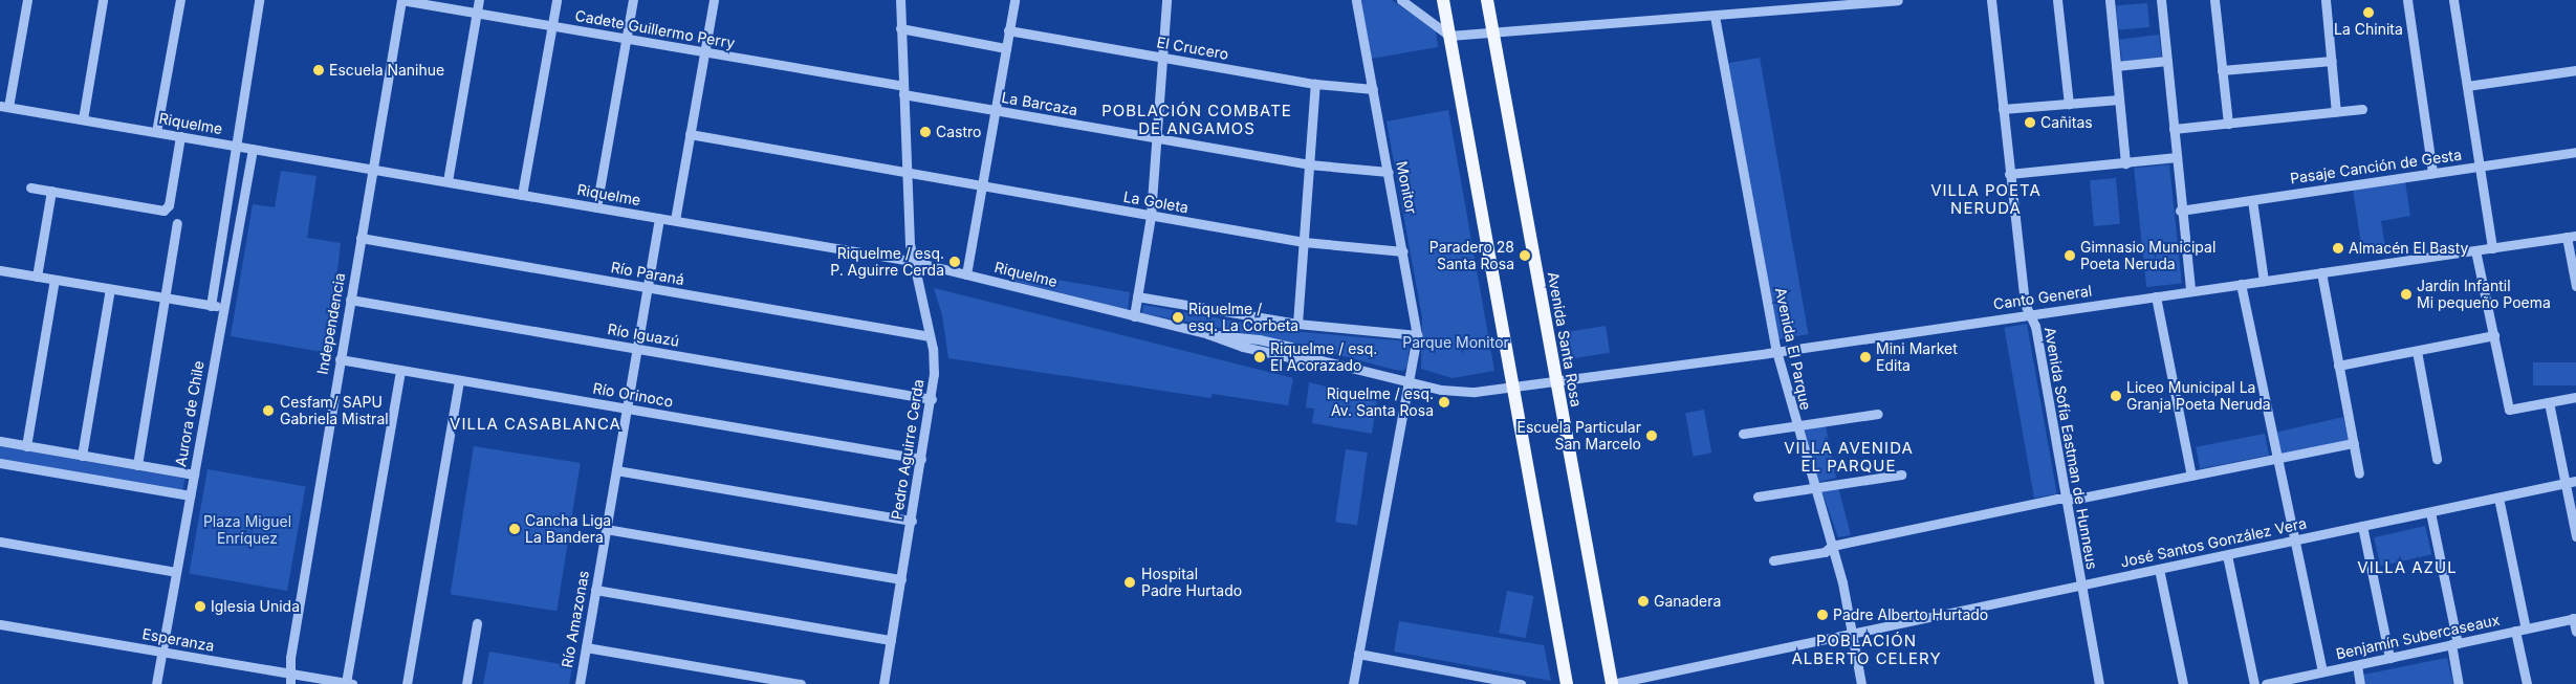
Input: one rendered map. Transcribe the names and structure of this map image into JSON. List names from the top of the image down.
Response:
{
  "streets": {
    "main road": ["Avenida Santa Rosa"],
    "street": [
      "Cadete Guillermo Perry",
      "El Crucero",
      "La Barcaza",
      "Riquelme",
      "Pasaje Canción de Gesta",
      "Monitor",
      "La Goleta",
      "Río Paraná",
      "Canto General",
      "Independencia",
      "Río Iguazú",
      "Avenida El Parque",
      "Río Orinoco",
      "Aurora de Chile",
      "Avenida Sofía Eastman de Hunneus",
      "Pedro Aguirre Cerda",
      "José Santos González Vera",
      "Río Amazonas",
      "Benjamín Subercaseaux",
      "Esperanza"
    ]
  },
  "crossings": [
    ["Cadete Guillermo Perry", "La Barcaza"],
    ["Cadete Guillermo Perry", "Independencia"],
    ["Cadete Guillermo Perry", "Pedro Aguirre Cerda"],
    ["El Crucero", "Monitor"],
    ["La Barcaza", "Monitor"],
    ["La Barcaza", "Pedro Aguirre Cerda"],
    ["Riquelme", "Monitor"],
    ["Riquelme", "Canto General"],
    ["Riquelme", "Independencia"],
    ["Riquelme", "Aurora de Chile"],
    ["Riquelme", "Pedro Aguirre Cerda"],
    ["Riquelme", "Río Amazonas"],
    ["Monitor", "La Goleta"],
    ["La Goleta", "Pedro Aguirre Cerda"],
    ["Río Paraná", "Independencia"],
    ["Río Paraná", "Pedro Aguirre Cerda"],
    ["Río Paraná", "Río Amazonas"],
    ["Canto General", "Avenida Santa Rosa"],
    ["Canto General", "Avenida El Parque"],
    ["Canto General", "Avenida Sofía Eastman de Hunneus"],
    ["Independencia", "Río Iguazú"],
    ["Independencia", "Río Orinoco"],
    ["Independencia", "Esperanza"],
    ["Río Iguazú", "Pedro Aguirre Cerda"],
    ["Río Iguazú", "Río Amazonas"],
    ["Avenida Santa Rosa", "José Santos González Vera"],
    ["Avenida El Parque", "José Santos González Vera"],
    ["Río Orinoco", "Pedro Aguirre Cerda"],
    ["Río Orinoco", "Río Amazonas"],
    ["Aurora de Chile", "Esperanza"],
    ["Avenida Sofía Eastman de Hunneus", "José Santos González Vera"]
  ],
  "districts": [
    "POBLACIÓN COMBATE DE ANGAMOS",
    "VILLA POETA NERUDA",
    "VILLA CASABLANCA",
    "VILLA AVENIDA EL PARQUE",
    "VILLA AZUL",
    "POBLACIÓN ALBERTO CELERY"
  ],
  "parks": ["Parque Monitor", "Plaza Miguel Enríquez"],
  "places": [
    "La Chinita",
    "Escuela Nanihue",
    "Cañitas",
    "Castro",
    "Almacén El Basty",
    "Paradero 28 Santa Rosa",
    "Gimnasio Municipal Poeta Neruda",
    "Riquelme / esq. P. Aguirre Cerda",
    "Jardín Infantil Mi pequeño Poema",
    "Riquelme / esq. La Corbeta",
    "Riquelme / esq. El Acorazado",
    "Mini Market Edita",
    "Liceo Municipal La Granja Poeta Neruda",
    "Riquelme / esq. Av. Santa Rosa",
    "Cesfam/ SAPU Gabriela Mistral",
    "Escuela Particular San Marcelo",
    "Cancha Liga La Bandera",
    "Hospital Padre Hurtado",
    "Ganadera",
    "Iglesia Unida",
    "Padre Alberto Hurtado"
  ]
}
